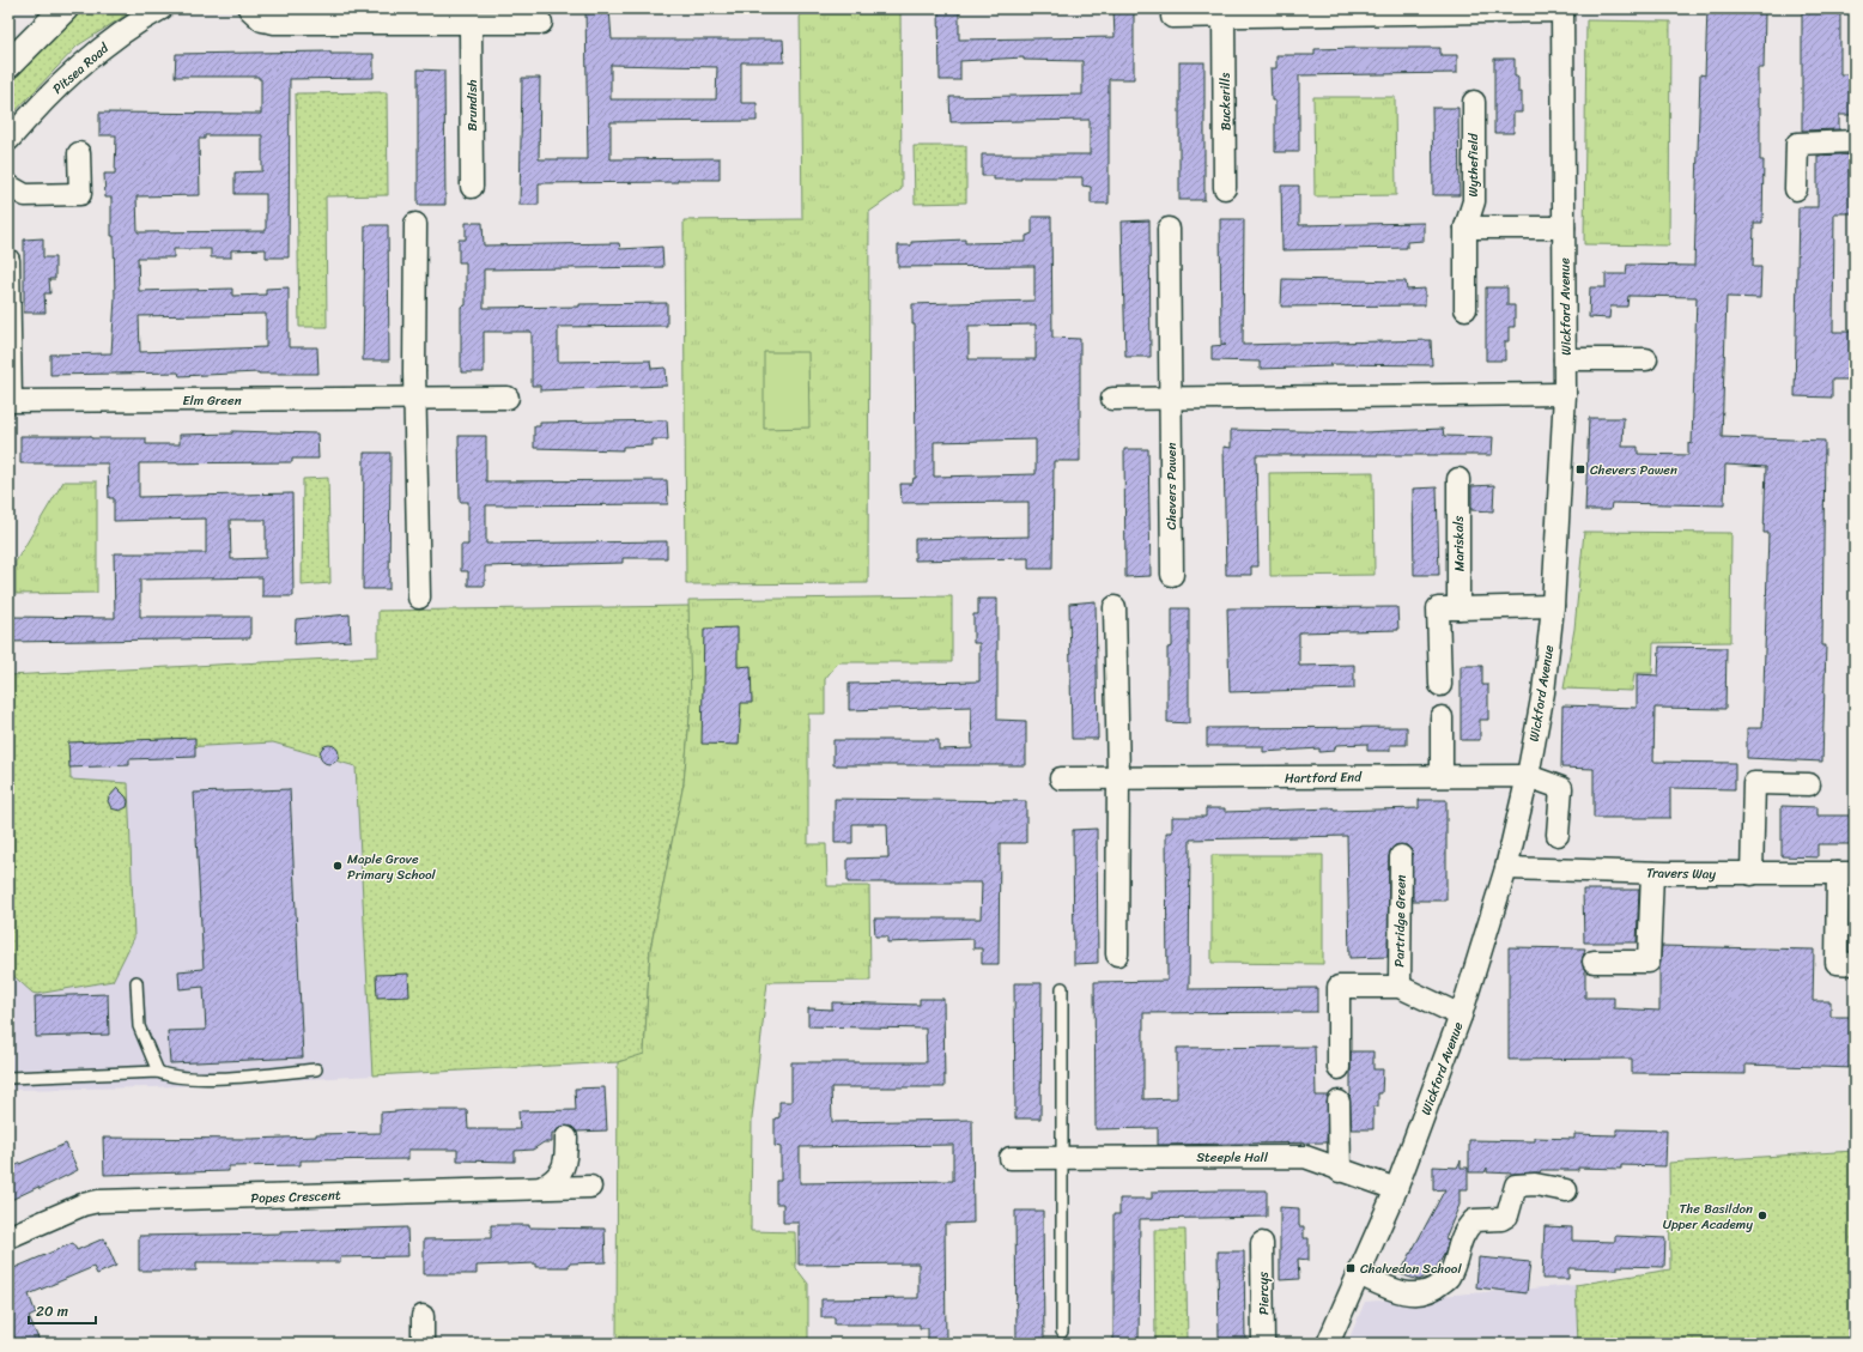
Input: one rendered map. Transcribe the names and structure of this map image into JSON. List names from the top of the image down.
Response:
{
  "streets": {
    "street": [
      "Pitsea Road",
      "Buckerills",
      "Brundish",
      "Wythefield",
      "Wickford Avenue",
      "Elm Green",
      "Chevers Pawen",
      "Mariskals",
      "Hartford End",
      "Travers Way",
      "Partridge Green",
      "Steeple Hall",
      "Popes Crescent",
      "Piercys"
    ]
  },
  "crossings": [
    ["Wickford Avenue", "Hartford End"],
    ["Wickford Avenue", "Travers Way"],
    ["Wickford Avenue", "Partridge Green"],
    ["Wickford Avenue", "Steeple Hall"]
  ],
  "places": {
    "transit": ["Chevers Pawen", "Chalvedon School"],
    "other": ["Maple Grove Primary School", "The Basildon Upper Academy"]
  },
  "scale_bar": "20 m"
}
